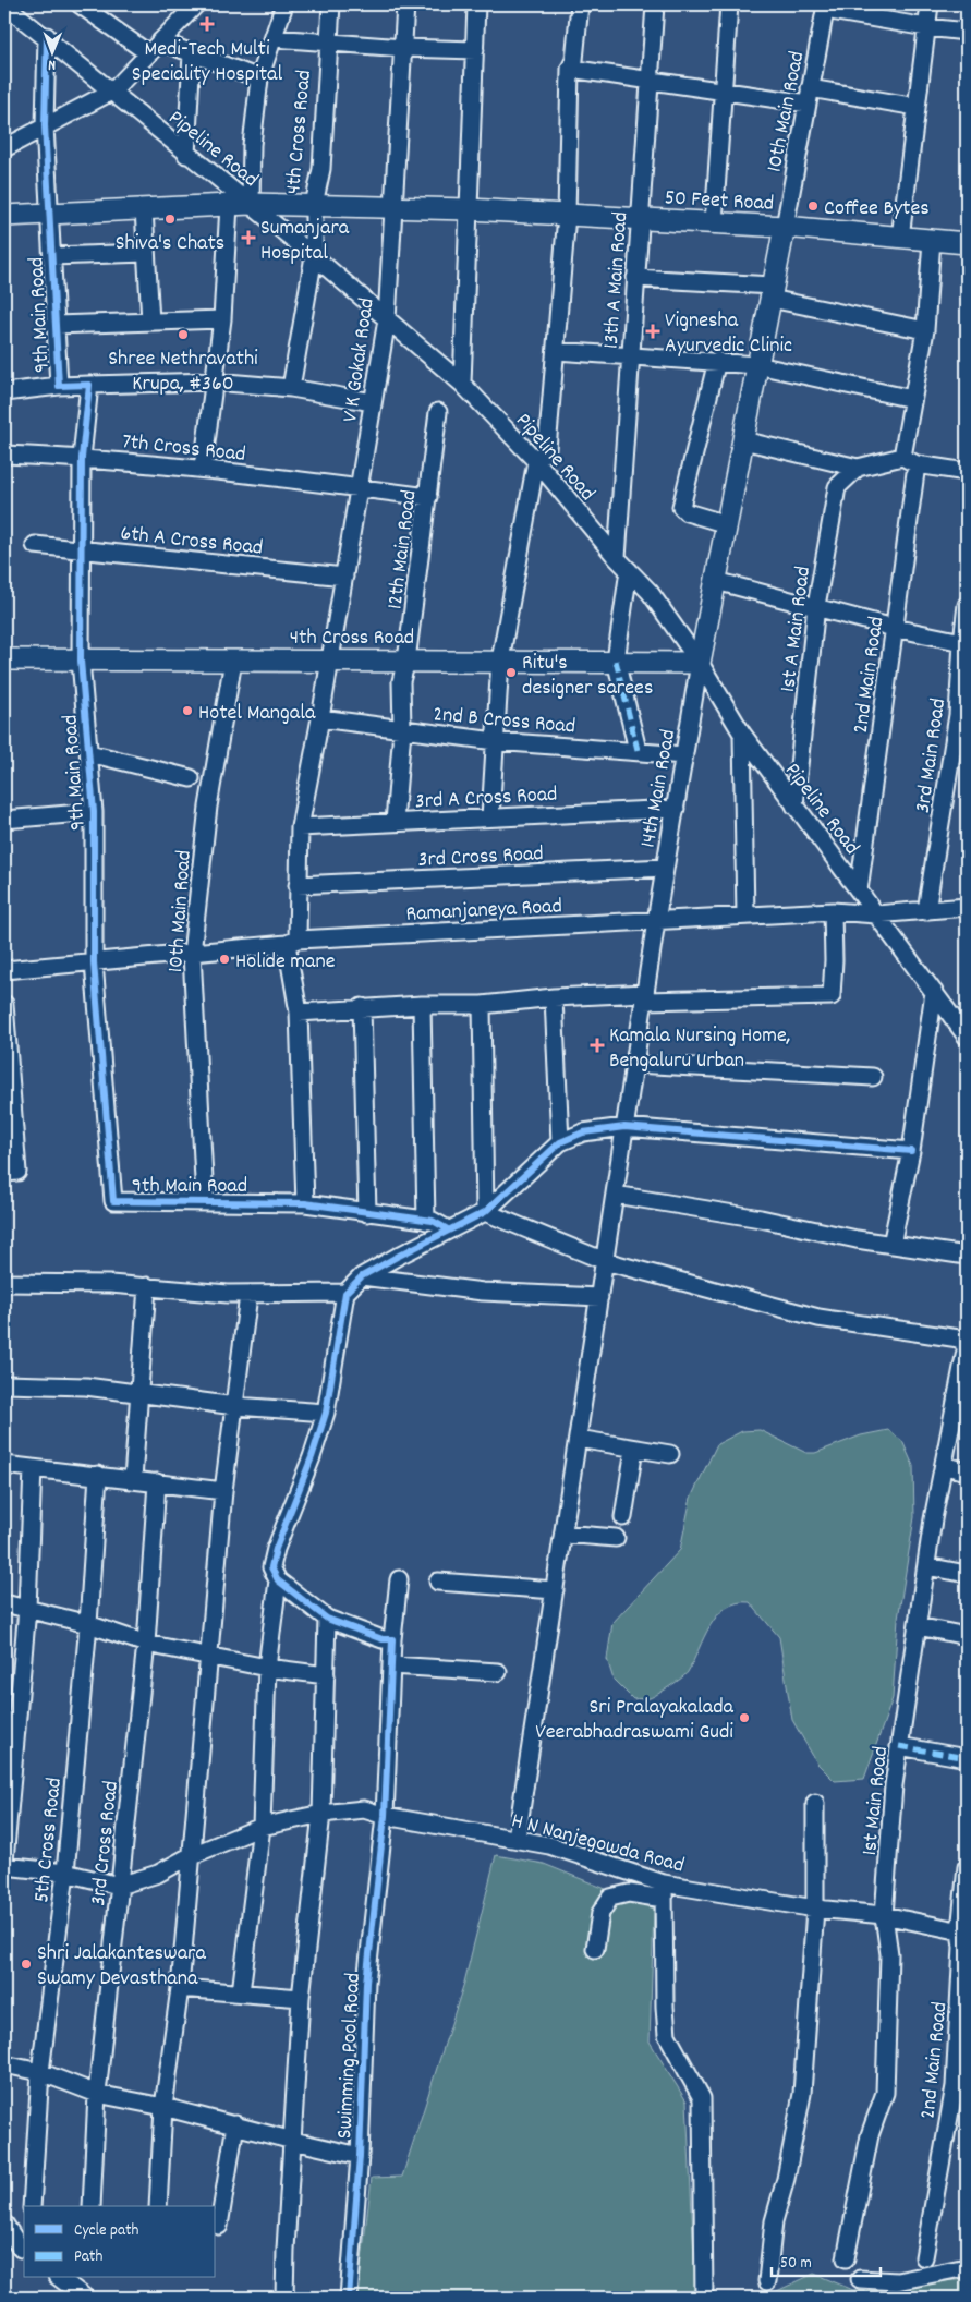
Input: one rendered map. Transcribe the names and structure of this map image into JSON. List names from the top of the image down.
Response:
{
  "streets": {
    "main road": ["4th Cross Road", "50 Feet Road"],
    "street": [
      "10th Main Road",
      "Pipeline Road",
      "13th A Main Road",
      "9th Main Road",
      "V K Gokak Road",
      "7th Cross Road",
      "6th A Cross Road",
      "12th Main Road",
      "1st A Main Road",
      "2nd Main Road",
      "2nd B Cross Road",
      "3rd Main Road",
      "14th Main Road",
      "3rd A Cross Road",
      "3rd Cross Road",
      "Ramanjaneya Road",
      "1st Main Road",
      "5th Cross Road",
      "H N Nanjegowda Road",
      "Swimming Pool Road"
    ]
  },
  "crossings": [
    ["10th Main Road", "4th Cross Road"],
    ["10th Main Road", "50 Feet Road"],
    ["10th Main Road", "9th Main Road"],
    ["10th Main Road", "Ramanjaneya Road"],
    ["4th Cross Road", "Pipeline Road"],
    ["4th Cross Road", "50 Feet Road"],
    ["4th Cross Road", "13th A Main Road"],
    ["4th Cross Road", "9th Main Road"],
    ["4th Cross Road", "V K Gokak Road"],
    ["4th Cross Road", "12th Main Road"],
    ["4th Cross Road", "14th Main Road"],
    ["Pipeline Road", "50 Feet Road"],
    ["Pipeline Road", "13th A Main Road"],
    ["Pipeline Road", "9th Main Road"],
    ["Pipeline Road", "V K Gokak Road"],
    ["Pipeline Road", "1st A Main Road"],
    ["Pipeline Road", "2nd Main Road"],
    ["Pipeline Road", "14th Main Road"],
    ["Pipeline Road", "Ramanjaneya Road"],
    ["50 Feet Road", "13th A Main Road"],
    ["50 Feet Road", "9th Main Road"],
    ["50 Feet Road", "V K Gokak Road"],
    ["50 Feet Road", "2nd Main Road"],
    ["9th Main Road", "V K Gokak Road"],
    ["9th Main Road", "7th Cross Road"],
    ["9th Main Road", "6th A Cross Road"],
    ["9th Main Road", "Ramanjaneya Road"],
    ["V K Gokak Road", "7th Cross Road"],
    ["V K Gokak Road", "6th A Cross Road"],
    ["V K Gokak Road", "2nd B Cross Road"],
    ["V K Gokak Road", "3rd A Cross Road"],
    ["V K Gokak Road", "3rd Cross Road"],
    ["V K Gokak Road", "Ramanjaneya Road"],
    ["7th Cross Road", "12th Main Road"],
    ["12th Main Road", "2nd B Cross Road"],
    ["12th Main Road", "3rd A Cross Road"],
    ["2nd Main Road", "H N Nanjegowda Road"],
    ["2nd B Cross Road", "14th Main Road"],
    ["3rd Main Road", "Ramanjaneya Road"],
    ["14th Main Road", "3rd A Cross Road"],
    ["14th Main Road", "3rd Cross Road"],
    ["14th Main Road", "Ramanjaneya Road"],
    ["14th Main Road", "H N Nanjegowda Road"],
    ["3rd Cross Road", "H N Nanjegowda Road"],
    ["1st Main Road", "H N Nanjegowda Road"],
    ["H N Nanjegowda Road", "Swimming Pool Road"]
  ],
  "places": {
    "health": [
      "Medi-Tech Multi Speciality Hospital",
      "Sumanjara Hospital",
      "Vignesha Ayurvedic Clinic",
      "Kamala Nursing Home, Bengaluru Urban"
    ],
    "other": [
      "Coffee Bytes",
      "Shiva's Chats",
      "Shree Nethravathi Krupa, #360",
      "Ritu's designer sarees",
      "Hotel Mangala",
      "Holide mane",
      "Sri Pralayakalada Veerabhadraswami Gudi",
      "Shri Jalakanteswara Swamy Devasthana"
    ]
  },
  "legend": ["Cycle path", "Path"],
  "scale_bar": "50 m",
  "north": "bottom"
}
